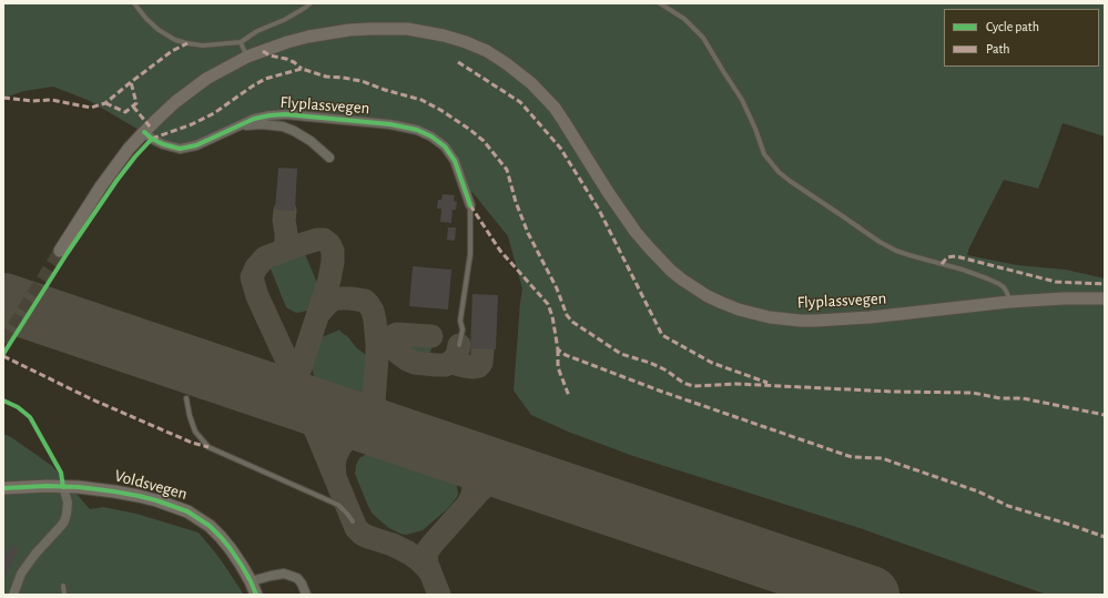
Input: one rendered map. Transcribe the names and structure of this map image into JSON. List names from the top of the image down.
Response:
{
  "streets": {
    "main road": ["Flyplassvegen", "Voldsvegen"]
  },
  "legend": ["Cycle path", "Path"]
}
